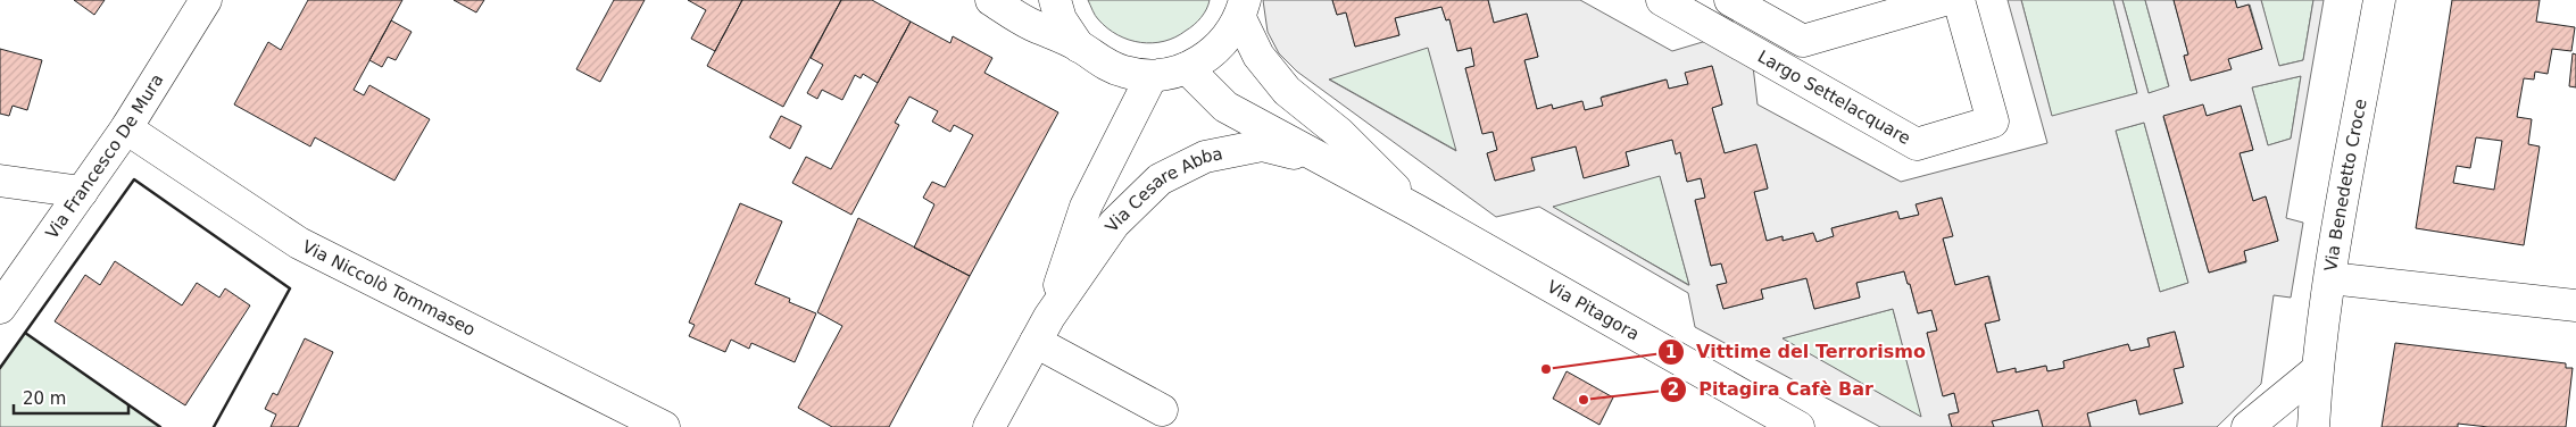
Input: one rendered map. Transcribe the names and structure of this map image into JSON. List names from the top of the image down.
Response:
{
  "streets": {
    "street": [
      "Largo Settelacquare",
      "Via Francesco De Mura",
      "Via Benedetto Croce",
      "Via Cesare Abba",
      "Via Niccolò Tommaseo",
      "Via Pitagora"
    ]
  },
  "crossings": [
    ["Via Francesco De Mura", "Via Niccolò Tommaseo"],
    ["Via Cesare Abba", "Via Pitagora"]
  ],
  "places": ["Vittime del Terrorismo", "Pitagira Cafè Bar"],
  "scale_bar": "20 m"
}
